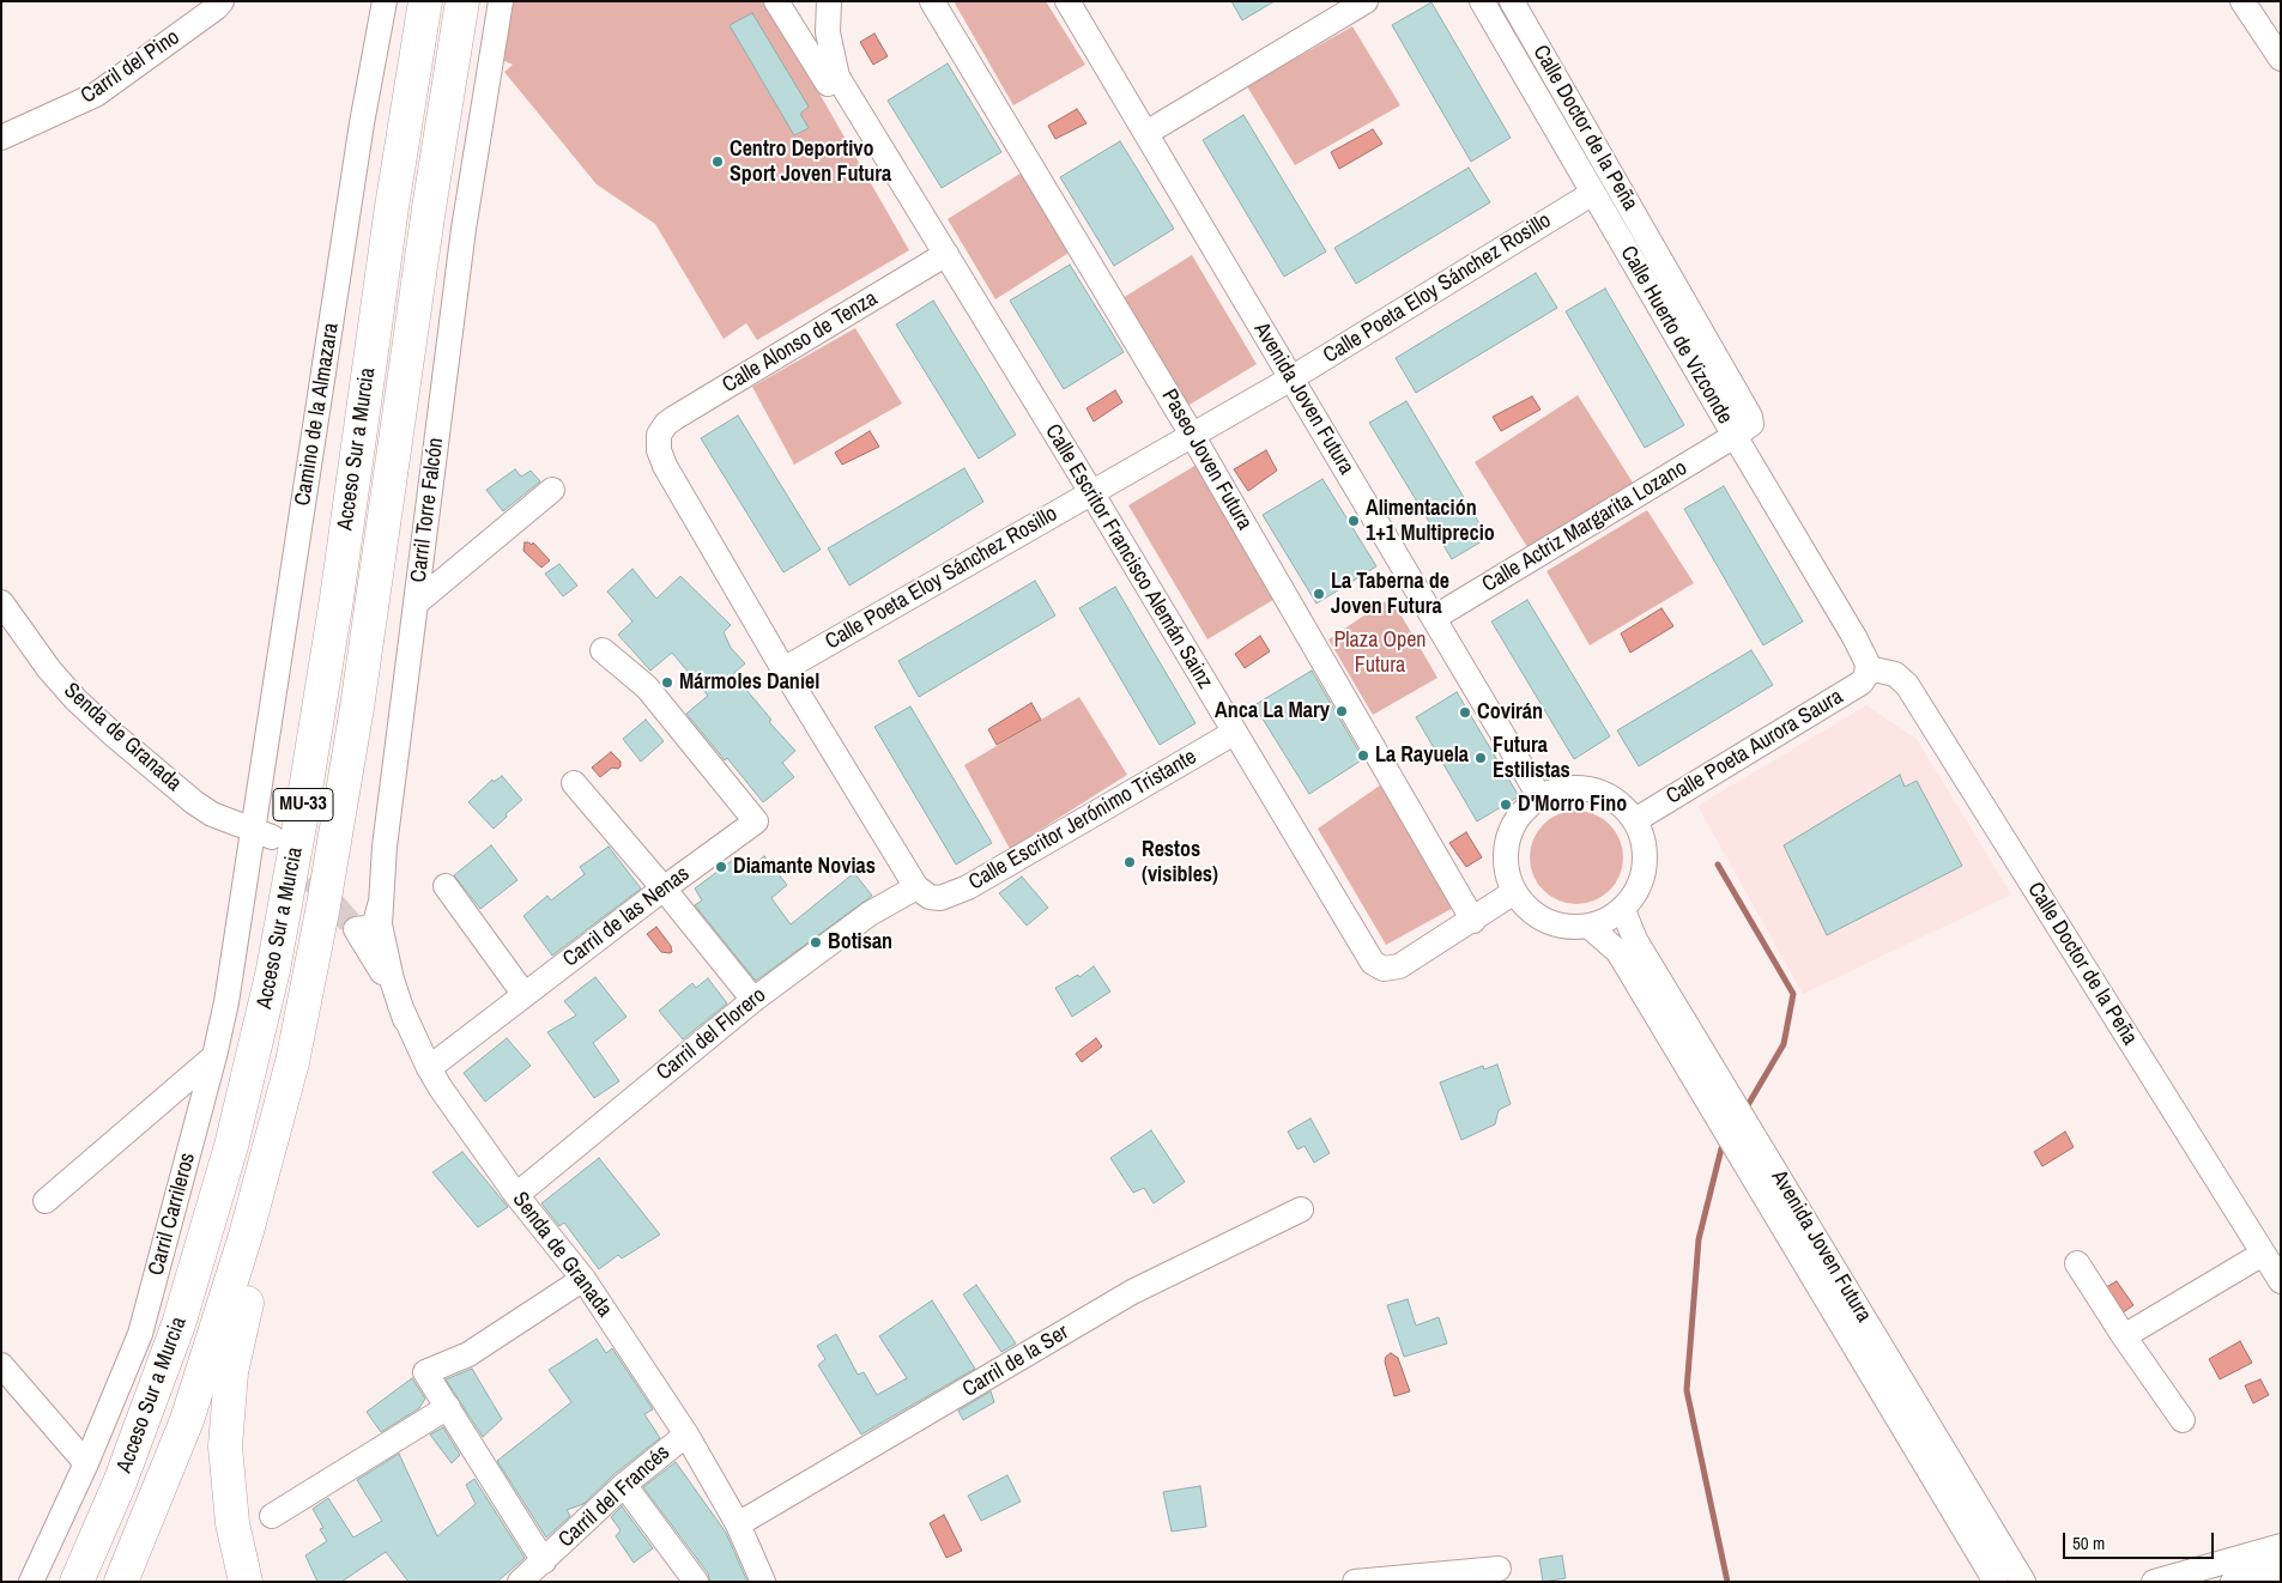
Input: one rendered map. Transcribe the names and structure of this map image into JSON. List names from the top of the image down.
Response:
{
  "streets": {
    "highway": ["Acceso Sur a Murcia", "MU-33"],
    "street": [
      "Carril del Pino",
      "Calle Doctor de la Peña",
      "Calle Poeta Eloy Sánchez Rosillo",
      "Calle Huerto de Vizconde",
      "Calle Alonso de Tenza",
      "Avenida Joven Futura",
      "Camino de la Almazara",
      "Paseo Joven Futura",
      "Carril Torre Falcón",
      "Calle Actriz Margarita Lozano",
      "Calle Escritor Francisco Alemán Sainz",
      "Senda de Granada",
      "Calle Poeta Aurora Saura",
      "Calle Escritor Jerónimo Tristante",
      "Carril de las Nenas",
      "Carril del Florero",
      "Carril Carrileros",
      "Carril de la Ser",
      "Carril del Francés"
    ]
  },
  "crossings": [
    ["Calle Doctor de la Peña", "Calle Huerto de Vizconde"],
    ["Calle Doctor de la Peña", "Calle Actriz Margarita Lozano"],
    ["Calle Doctor de la Peña", "Calle Poeta Aurora Saura"],
    ["Calle Poeta Eloy Sánchez Rosillo", "Calle Huerto de Vizconde"],
    ["Calle Poeta Eloy Sánchez Rosillo", "Calle Alonso de Tenza"],
    ["Calle Poeta Eloy Sánchez Rosillo", "Avenida Joven Futura"],
    ["Calle Poeta Eloy Sánchez Rosillo", "Paseo Joven Futura"],
    ["Calle Poeta Eloy Sánchez Rosillo", "Calle Escritor Francisco Alemán Sainz"],
    ["Calle Huerto de Vizconde", "Calle Actriz Margarita Lozano"],
    ["Calle Huerto de Vizconde", "Calle Poeta Aurora Saura"],
    ["Calle Alonso de Tenza", "Calle Escritor Francisco Alemán Sainz"],
    ["Avenida Joven Futura", "Calle Actriz Margarita Lozano"],
    ["Avenida Joven Futura", "Calle Escritor Francisco Alemán Sainz"],
    ["Avenida Joven Futura", "Calle Poeta Aurora Saura"],
    ["Camino de la Almazara", "Senda de Granada"],
    ["Camino de la Almazara", "Carril Carrileros"],
    ["Paseo Joven Futura", "Calle Escritor Francisco Alemán Sainz"],
    ["Carril Torre Falcón", "Senda de Granada"],
    ["Calle Escritor Francisco Alemán Sainz", "Calle Poeta Aurora Saura"],
    ["Calle Escritor Francisco Alemán Sainz", "Calle Escritor Jerónimo Tristante"],
    ["Senda de Granada", "Carril de las Nenas"],
    ["Senda de Granada", "Carril del Florero"],
    ["Senda de Granada", "Carril Carrileros"],
    ["Senda de Granada", "Carril de la Ser"],
    ["Senda de Granada", "Carril del Francés"],
    ["Calle Escritor Jerónimo Tristante", "Carril del Florero"]
  ],
  "parks": ["Plaza Open Futura"],
  "places": [
    "Centro Deportivo Sport Joven Futura",
    "Alimentación 1+1 Multiprecio",
    "La Taberna de Joven Futura",
    "Mármoles Daniel",
    "Anca La Mary",
    "Covirán",
    "La Rayuela",
    "Futura Estilistas",
    "D'Morro Fino",
    "Restos (visibles)",
    "Diamante Novias",
    "Botisan"
  ],
  "scale_bar": "50 m"
}
